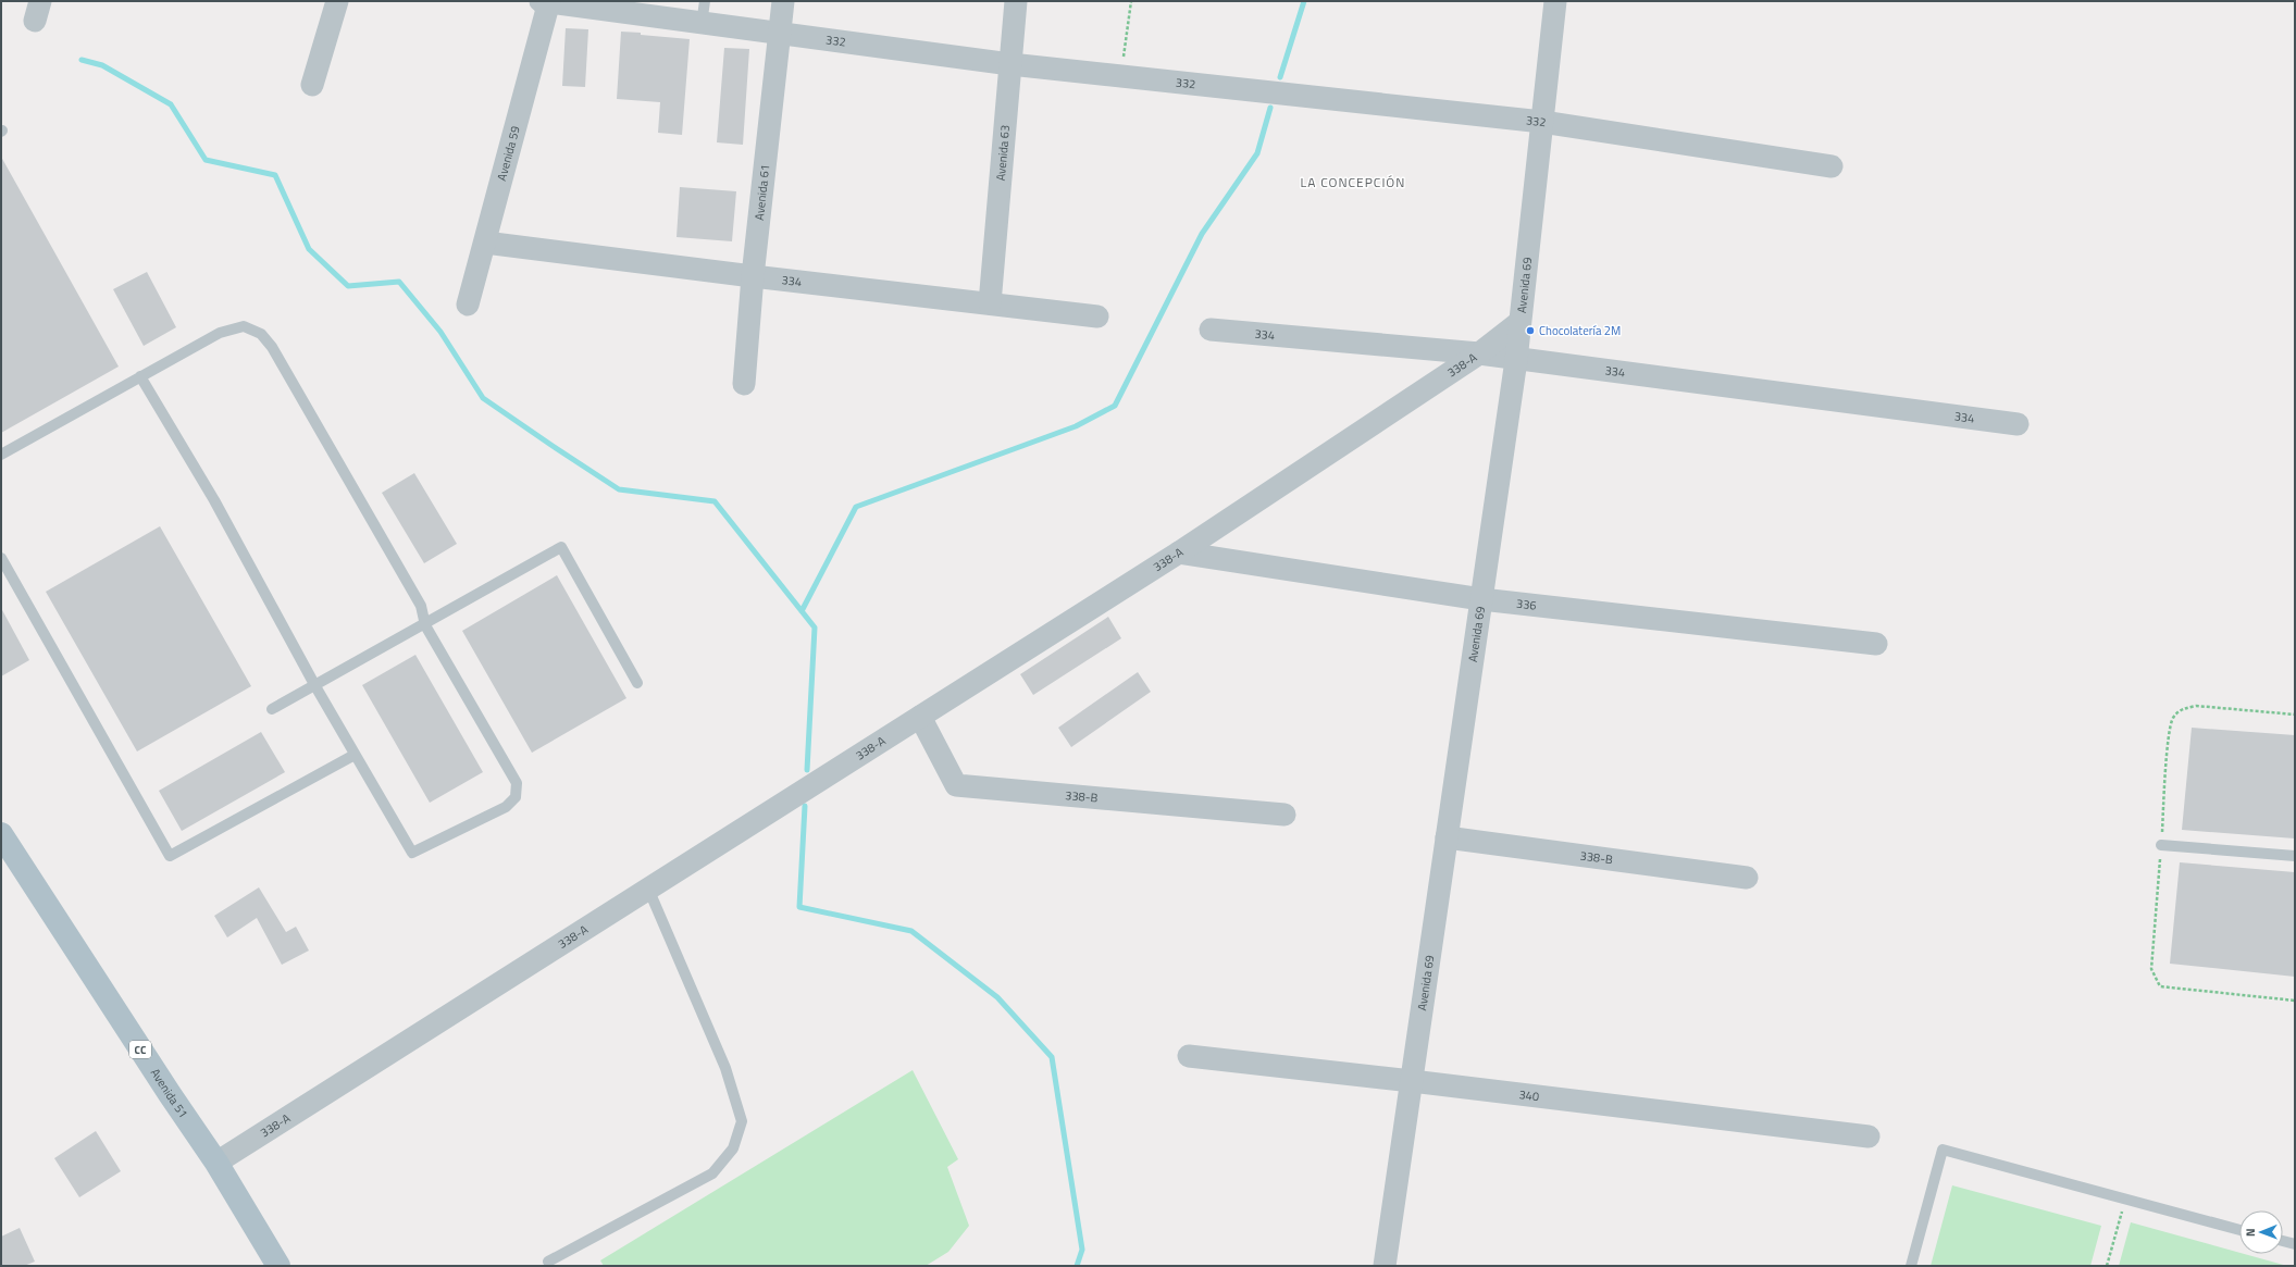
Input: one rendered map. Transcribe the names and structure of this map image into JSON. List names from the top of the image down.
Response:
{
  "streets": {
    "main road": ["CC", "Avenida 51"],
    "street": [
      "332",
      "Avenida 59",
      "Avenida 63",
      "Avenida 61",
      "334",
      "Avenida 69",
      "338-A",
      "336",
      "338-B",
      "340"
    ]
  },
  "crossings": [
    ["332", "Avenida 59"],
    ["332", "Avenida 63"],
    ["332", "Avenida 61"],
    ["332", "Avenida 69"],
    ["Avenida 59", "334"],
    ["Avenida 63", "334"],
    ["Avenida 61", "334"],
    ["334", "Avenida 69"],
    ["334", "338-A"],
    ["Avenida 69", "338-A"],
    ["Avenida 69", "336"],
    ["Avenida 69", "338-B"],
    ["Avenida 69", "340"],
    ["338-A", "336"],
    ["338-A", "338-B"],
    ["338-A", "Avenida 51"]
  ],
  "districts": ["LA CONCEPCIÓN"],
  "places": ["Chocolatería 2M"],
  "north": "left"
}
